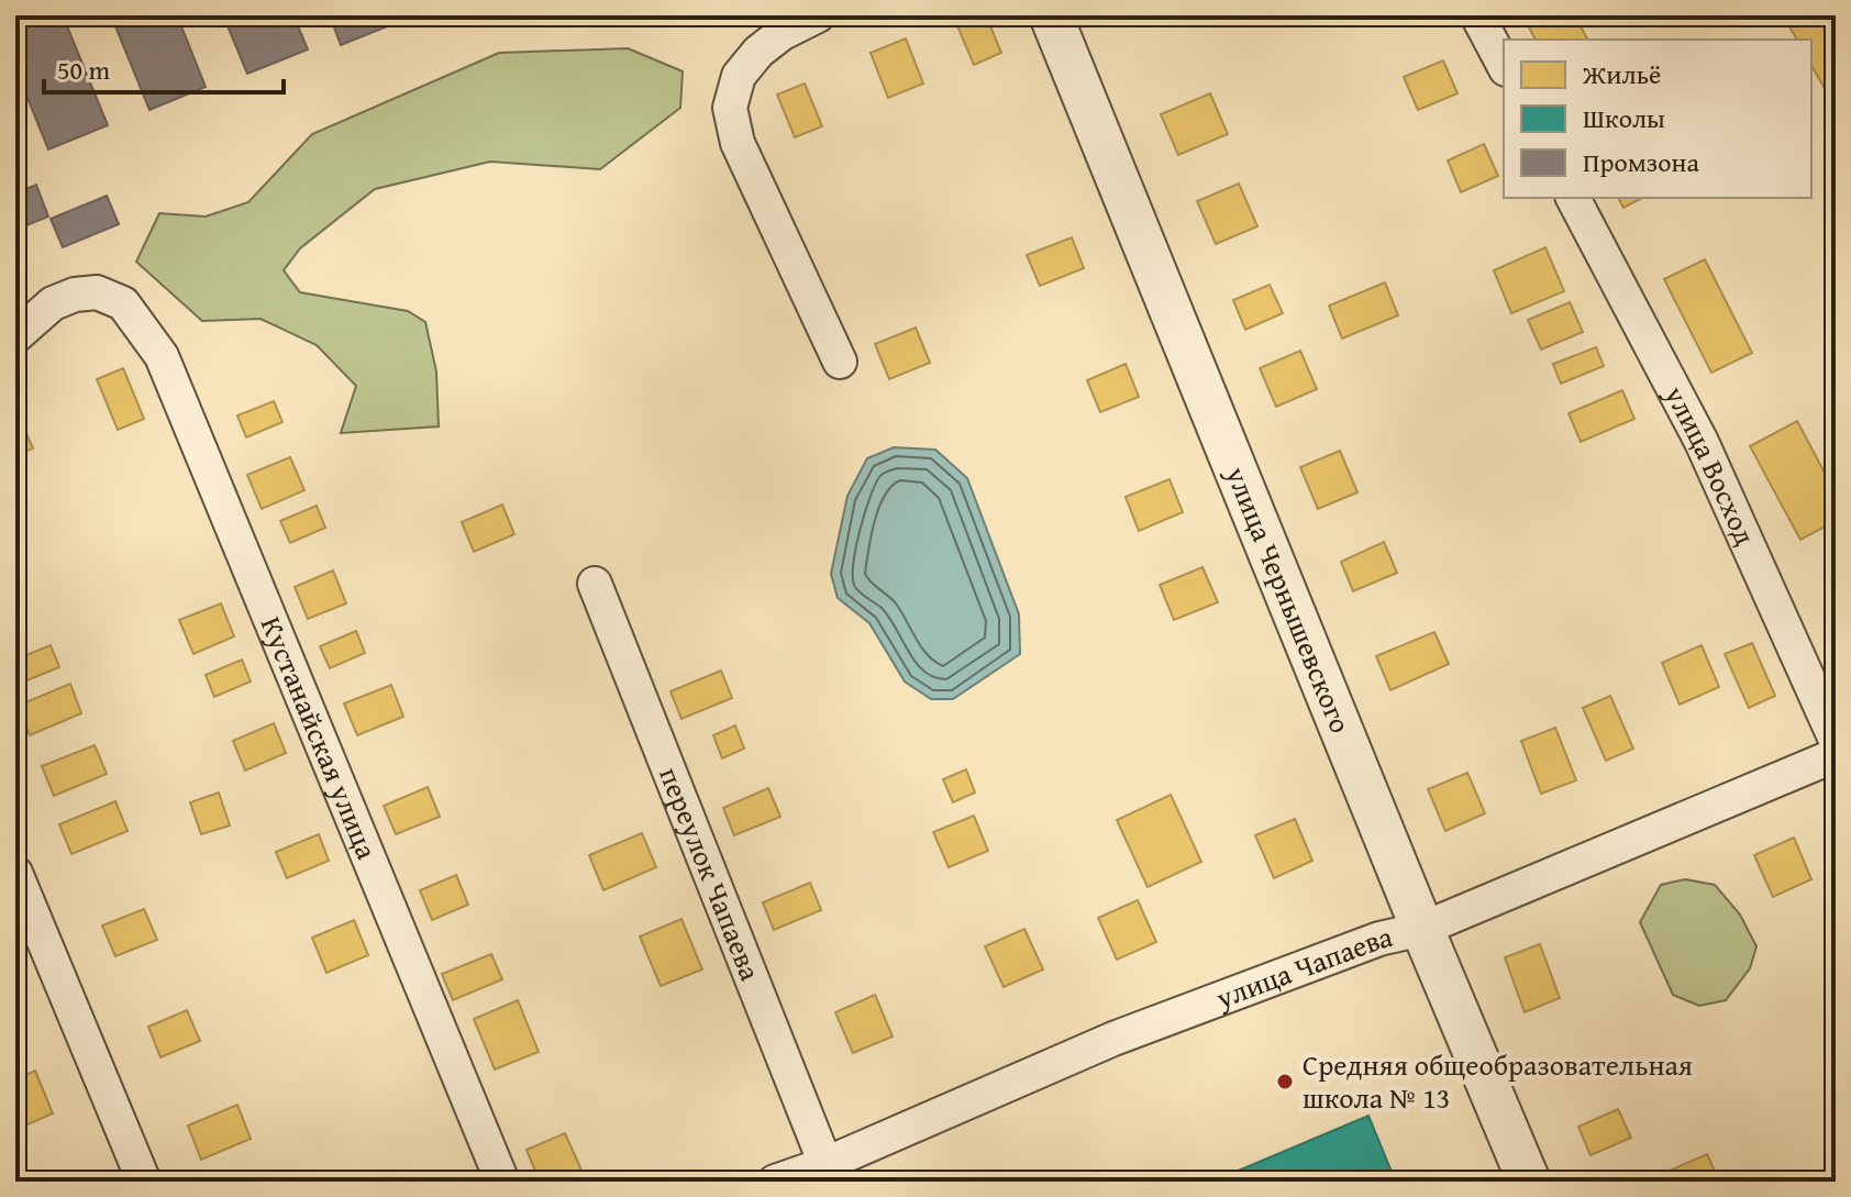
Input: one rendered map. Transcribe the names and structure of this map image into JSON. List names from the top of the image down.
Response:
{
  "streets": {
    "street": [
      "улица Восход",
      "улица Чернышевского",
      "Кустанайская улица",
      "переулок Чапаева",
      "улица Чапаева"
    ]
  },
  "crossings": [
    ["улица Чернышевского", "улица Чапаева"],
    ["переулок Чапаева", "улица Чапаева"]
  ],
  "places": ["Средняя общеобразовательная школа № 13"],
  "legend": ["Жильё", "Школы", "Промзона"],
  "scale_bar": "50 m"
}
